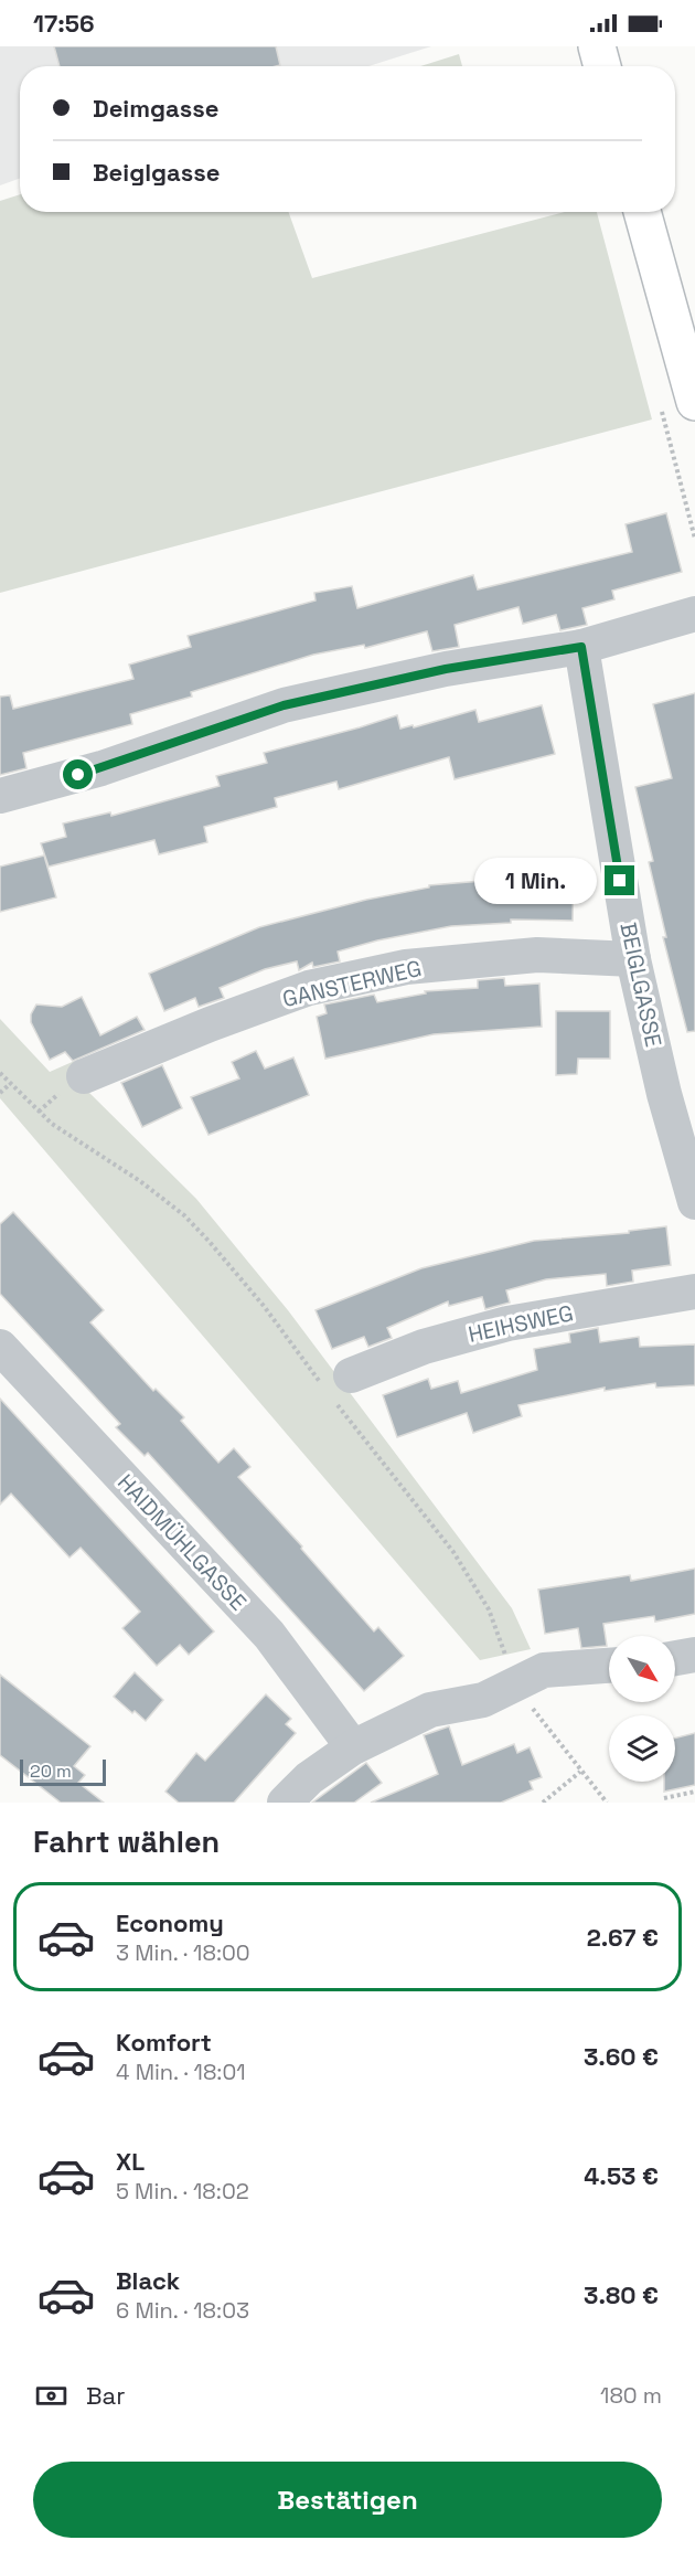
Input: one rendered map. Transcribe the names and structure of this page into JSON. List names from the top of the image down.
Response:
{
  "streets": {
    "street": [
      "GANSTERWEG",
      "BEIGLGASSE",
      "HEIHSWEG",
      "HAIDMÜHLGASSE"
    ]
  },
  "crossings": [
    ["GANSTERWEG", "BEIGLGASSE"]
  ],
  "scale_bar": "20 m",
  "north": "bottom right",
  "page": {
    "status": "17:56",
    "banner": ["Deimgasse", "Beiglgasse"],
    "bubble": "1 Min.",
    "scale": "20 m",
    "heading": "Fahrt wählen",
    "list": [
      {
        "name": "Economy",
        "note": "3 Min. · 18:00",
        "value": "2.67 €"
      },
      {
        "name": "Komfort",
        "note": "4 Min. · 18:01",
        "value": "3.60 €"
      },
      {
        "name": "XL",
        "note": "5 Min. · 18:02",
        "value": "4.53 €"
      },
      {
        "name": "Black",
        "note": "6 Min. · 18:03",
        "value": "3.80 €"
      }
    ],
    "pay": ["Bar", "180 m"],
    "buttons": "Bestätigen"
  }
}
